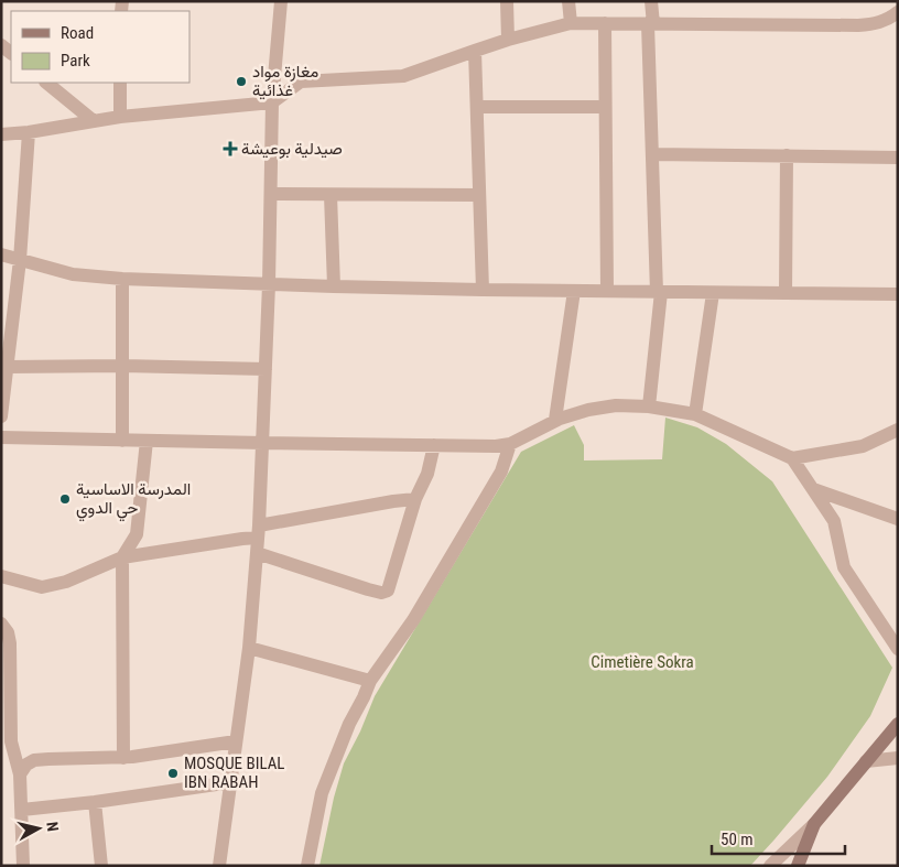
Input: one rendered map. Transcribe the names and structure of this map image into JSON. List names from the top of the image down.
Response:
{
  "parks": ["Cimetière Sokra"],
  "places": {
    "other": ["مغازة مواد غذائية", "المدرسة الاساسية حي الدوي", "MOSQUE BILAL IBN RABAH"],
    "health": ["صيدلية بوعيشة"]
  },
  "legend": ["Road", "Park"],
  "scale_bar": "50 m",
  "north": "right"
}
